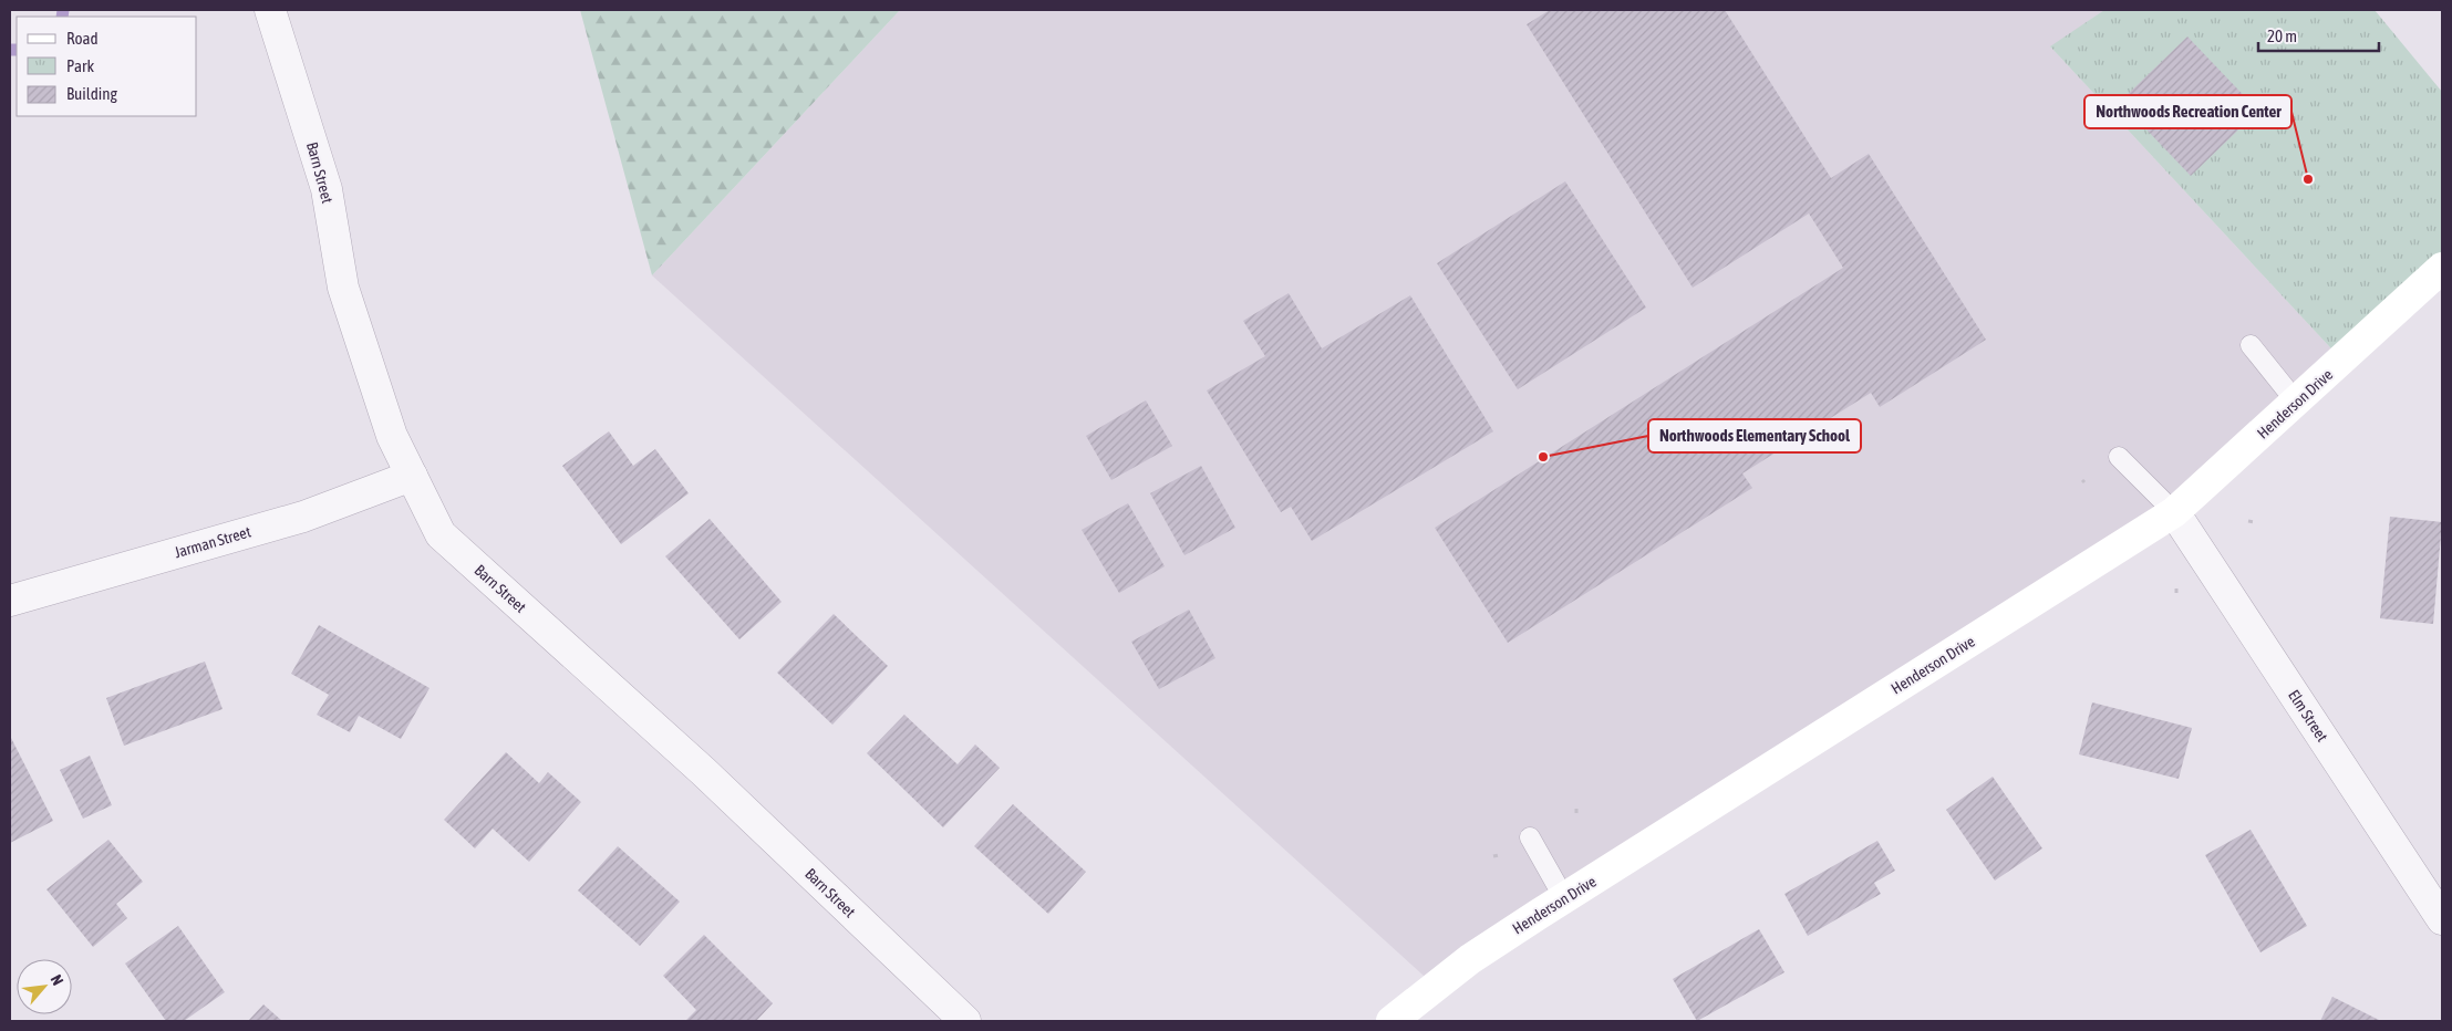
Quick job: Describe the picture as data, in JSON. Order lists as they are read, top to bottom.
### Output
{
  "streets": {
    "main road": ["Henderson Drive"],
    "street": ["Barn Street", "Jarman Street", "Elm Street"]
  },
  "crossings": [
    ["Barn Street", "Jarman Street"],
    ["Henderson Drive", "Elm Street"]
  ],
  "places": ["Northwoods Recreation Center", "Northwoods Elementary School"],
  "legend": ["Road", "Park", "Building"],
  "scale_bar": "20 m",
  "north": "top right"
}
